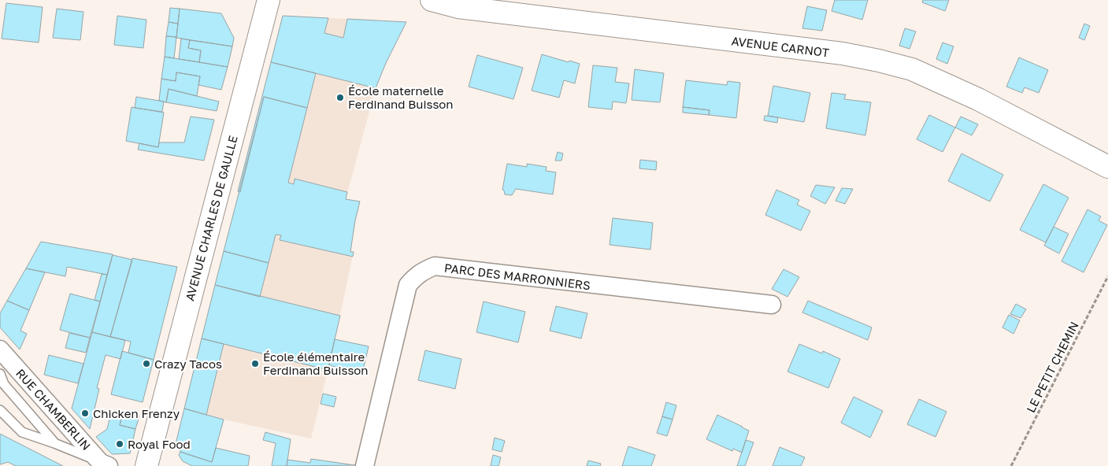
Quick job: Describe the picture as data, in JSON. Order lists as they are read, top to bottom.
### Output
{
  "streets": {
    "street": [
      "AVENUE CARNOT",
      "AVENUE CHARLES DE GAULLE",
      "PARC DES MARRONNIERS",
      "RUE CHAMBERLIN"
    ],
    "path": ["LE PETIT CHEMIN"]
  },
  "places": [
    "École maternelle Ferdinand Buisson",
    "Crazy Tacos",
    "École élémentaire Ferdinand Buisson",
    "Chicken Frenzy",
    "Royal Food"
  ]
}
